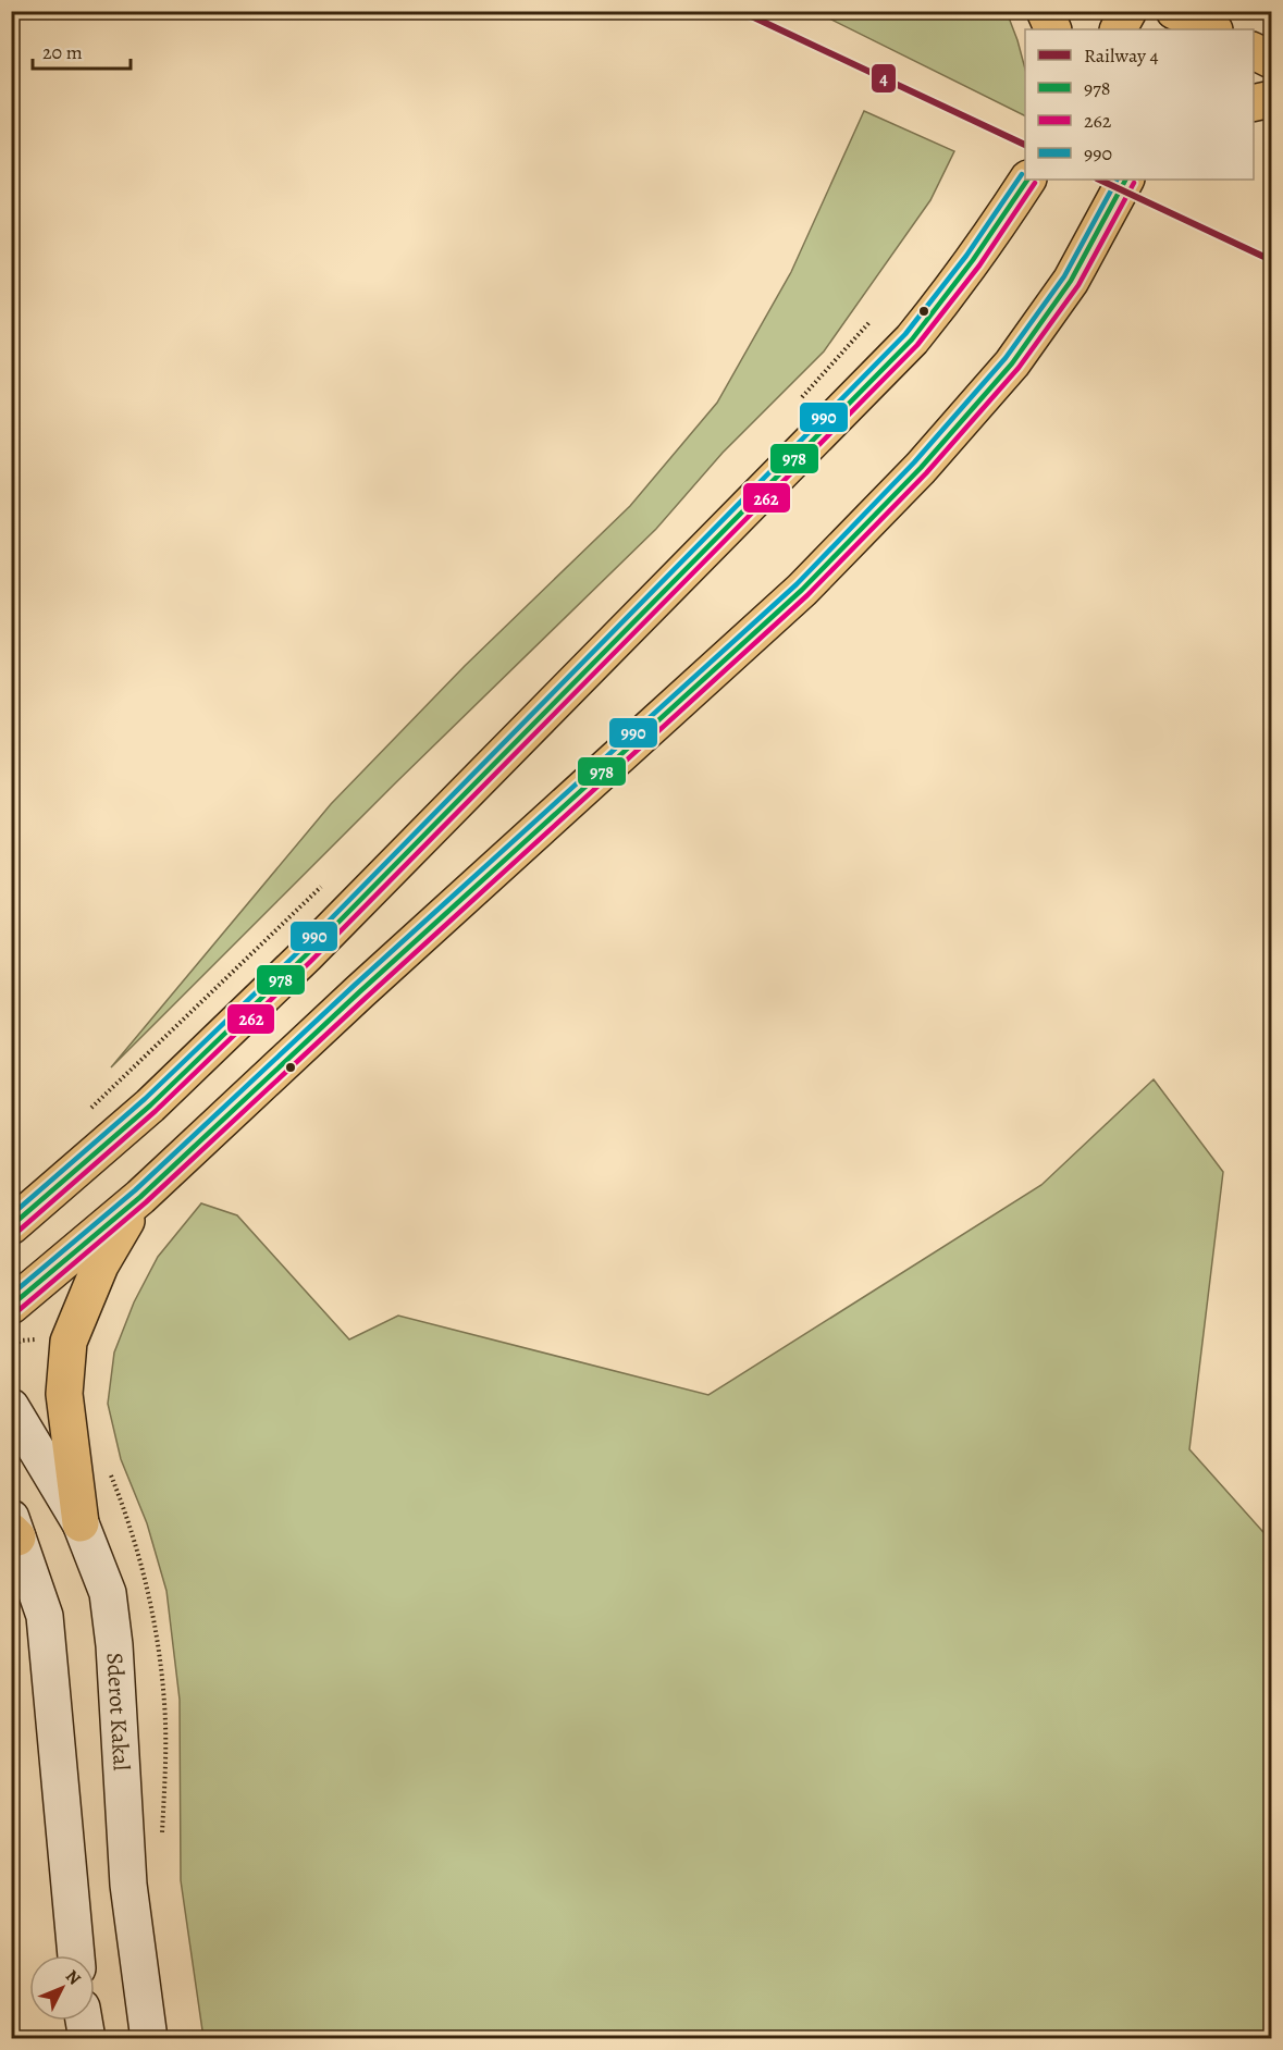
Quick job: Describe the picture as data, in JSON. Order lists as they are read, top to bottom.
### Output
{
  "streets": {
    "street": ["Sderot Kakal"]
  },
  "lines": [
    "rail line 4",
    "transit line 990",
    "transit line 978",
    "transit line 262"
  ],
  "legend": [
    "Railway 4",
    "978",
    "262",
    "990"
  ],
  "scale_bar": "20 m",
  "north": "top right"
}
